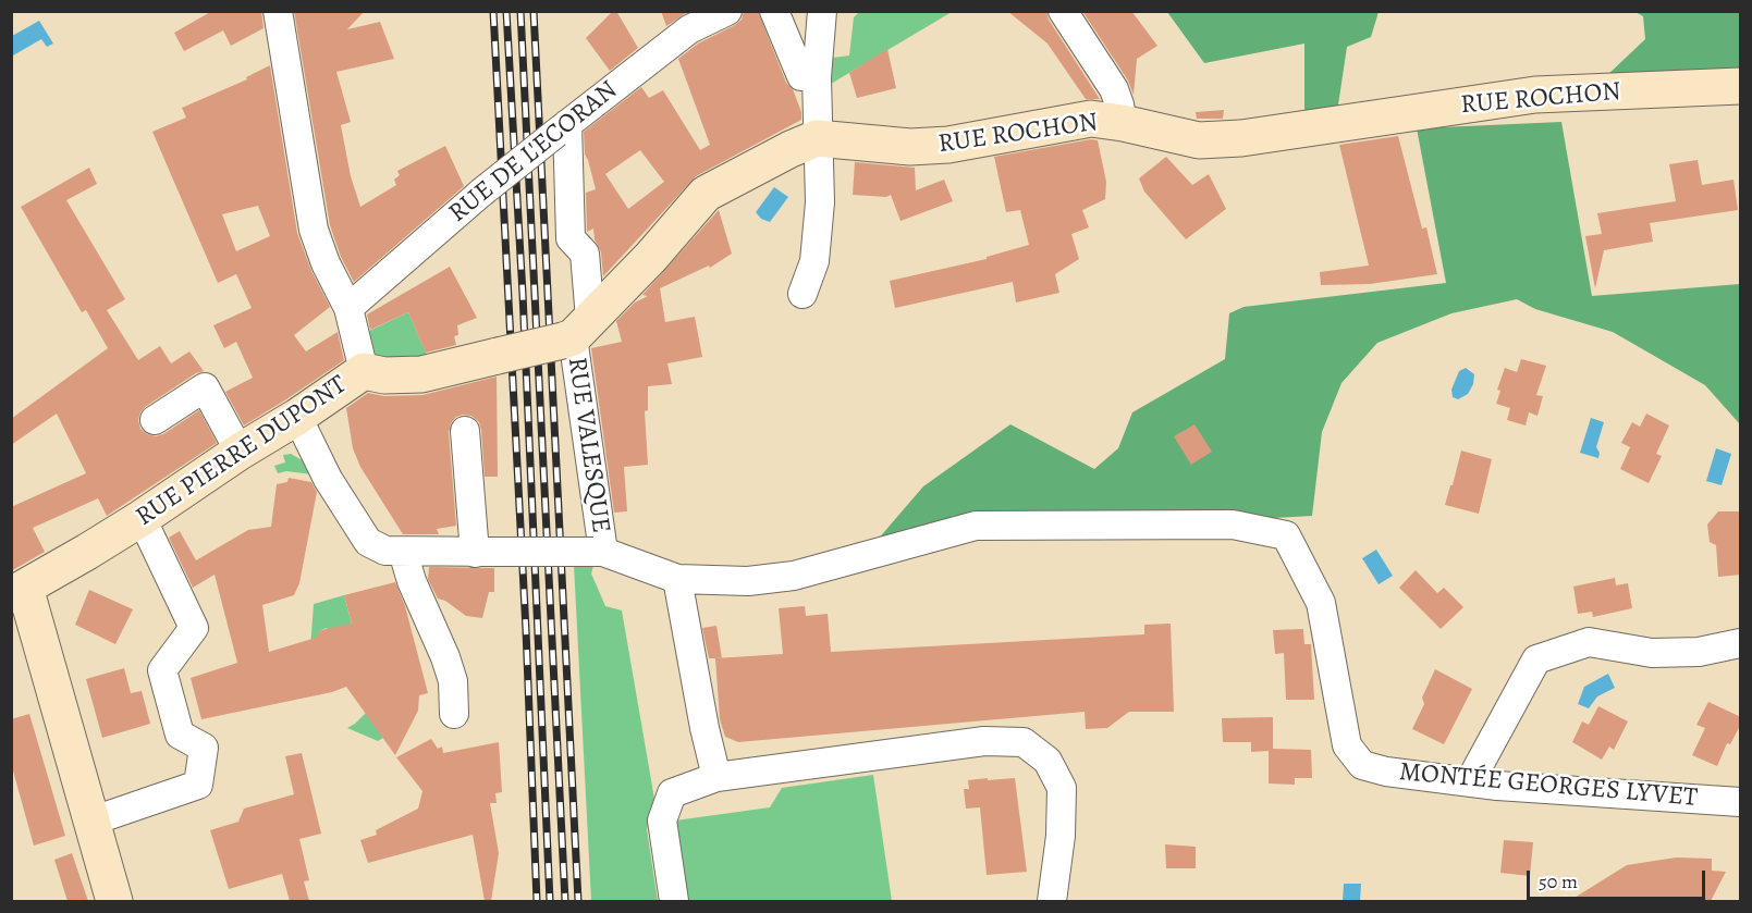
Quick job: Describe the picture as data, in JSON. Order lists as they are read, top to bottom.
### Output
{
  "streets": {
    "street": [
      "RUE ROCHON",
      "RUE DE L'ECORAN",
      "RUE VALESQUE",
      "RUE PIERRE DUPONT",
      "MONTÉE GEORGES LYVET"
    ]
  },
  "crossings": [
    ["RUE ROCHON", "RUE VALESQUE"],
    ["RUE ROCHON", "RUE PIERRE DUPONT"],
    ["RUE DE L'ECORAN", "RUE VALESQUE"],
    ["RUE VALESQUE", "RUE PIERRE DUPONT"],
    ["RUE VALESQUE", "MONTÉE GEORGES LYVET"],
    ["RUE PIERRE DUPONT", "MONTÉE GEORGES LYVET"]
  ],
  "scale_bar": "50 m"
}
